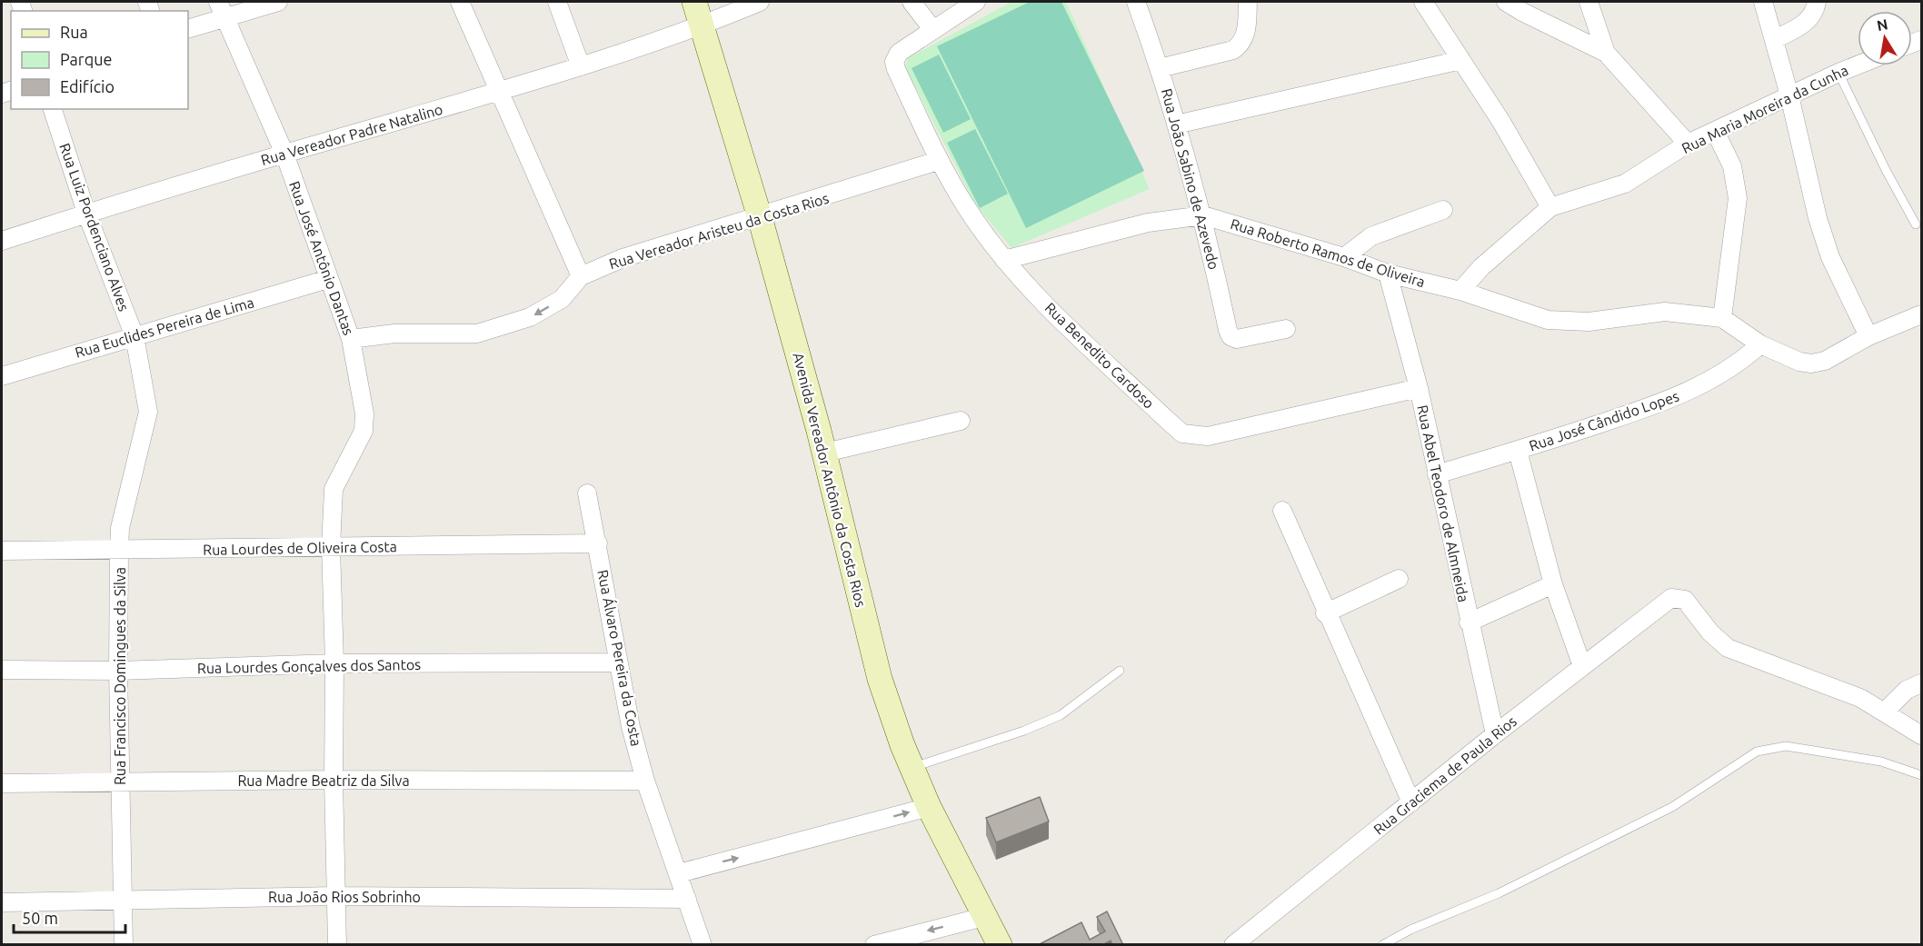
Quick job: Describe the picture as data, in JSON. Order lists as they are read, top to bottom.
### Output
{
  "streets": {
    "main road": ["Avenida Vereador Antônio da Costa Rios"],
    "street": [
      "Rua Maria Moreira da Cunha",
      "Rua Vereador Padre Natalino",
      "Rua João Sabino de Azevedo",
      "Rua Luiz Pordenciano Alves",
      "Rua Vereador Aristeu da Costa Rios",
      "Rua Roberto Ramos de Oliveira",
      "Rua José Antônio Dantas",
      "Rua Euclides Pereira de Lima",
      "Rua Benedito Cardoso",
      "Rua José Cândido Lopes",
      "Rua Abel Teodoro de Almneida",
      "Rua Lourdes de Oliveira Costa",
      "Rua Álvaro Pereira da Costa",
      "Rua Lourdes Gonçalves dos Santos",
      "Rua Francisco Domingues da Silva",
      "Rua Graciema de Paula Rios",
      "Rua Madre Beatriz da Silva",
      "Rua João Rios Sobrinho"
    ]
  },
  "crossings": [
    ["Rua Maria Moreira da Cunha", "Rua Roberto Ramos de Oliveira"],
    ["Rua Vereador Padre Natalino", "Rua Luiz Pordenciano Alves"],
    ["Rua Vereador Padre Natalino", "Rua José Antônio Dantas"],
    ["Rua Vereador Padre Natalino", "Avenida Vereador Antônio da Costa Rios"],
    ["Rua João Sabino de Azevedo", "Rua Roberto Ramos de Oliveira"],
    ["Rua Luiz Pordenciano Alves", "Rua Euclides Pereira de Lima"],
    ["Rua Luiz Pordenciano Alves", "Rua Francisco Domingues da Silva"],
    ["Rua Vereador Aristeu da Costa Rios", "Rua José Antônio Dantas"],
    ["Rua Vereador Aristeu da Costa Rios", "Rua Benedito Cardoso"],
    ["Rua Vereador Aristeu da Costa Rios", "Avenida Vereador Antônio da Costa Rios"],
    ["Rua Roberto Ramos de Oliveira", "Rua Benedito Cardoso"],
    ["Rua Roberto Ramos de Oliveira", "Rua José Cândido Lopes"],
    ["Rua Roberto Ramos de Oliveira", "Rua Abel Teodoro de Almneida"],
    ["Rua José Antônio Dantas", "Rua Euclides Pereira de Lima"],
    ["Rua José Antônio Dantas", "Rua Lourdes de Oliveira Costa"],
    ["Rua Benedito Cardoso", "Rua Abel Teodoro de Almneida"],
    ["Rua José Cândido Lopes", "Rua Abel Teodoro de Almneida"],
    ["Rua Abel Teodoro de Almneida", "Rua Graciema de Paula Rios"],
    ["Rua Lourdes de Oliveira Costa", "Rua Álvaro Pereira da Costa"],
    ["Rua Lourdes de Oliveira Costa", "Rua Francisco Domingues da Silva"],
    ["Rua Álvaro Pereira da Costa", "Rua Lourdes Gonçalves dos Santos"],
    ["Rua Álvaro Pereira da Costa", "Rua Madre Beatriz da Silva"],
    ["Rua Álvaro Pereira da Costa", "Rua João Rios Sobrinho"],
    ["Rua Lourdes Gonçalves dos Santos", "Rua Francisco Domingues da Silva"],
    ["Rua Francisco Domingues da Silva", "Rua Madre Beatriz da Silva"],
    ["Rua Francisco Domingues da Silva", "Rua João Rios Sobrinho"]
  ],
  "one_way": ["Rua Vereador Aristeu da Costa Rios"],
  "legend": ["Rua", "Parque", "Edifício"],
  "scale_bar": "50 m",
  "north": "top"
}
